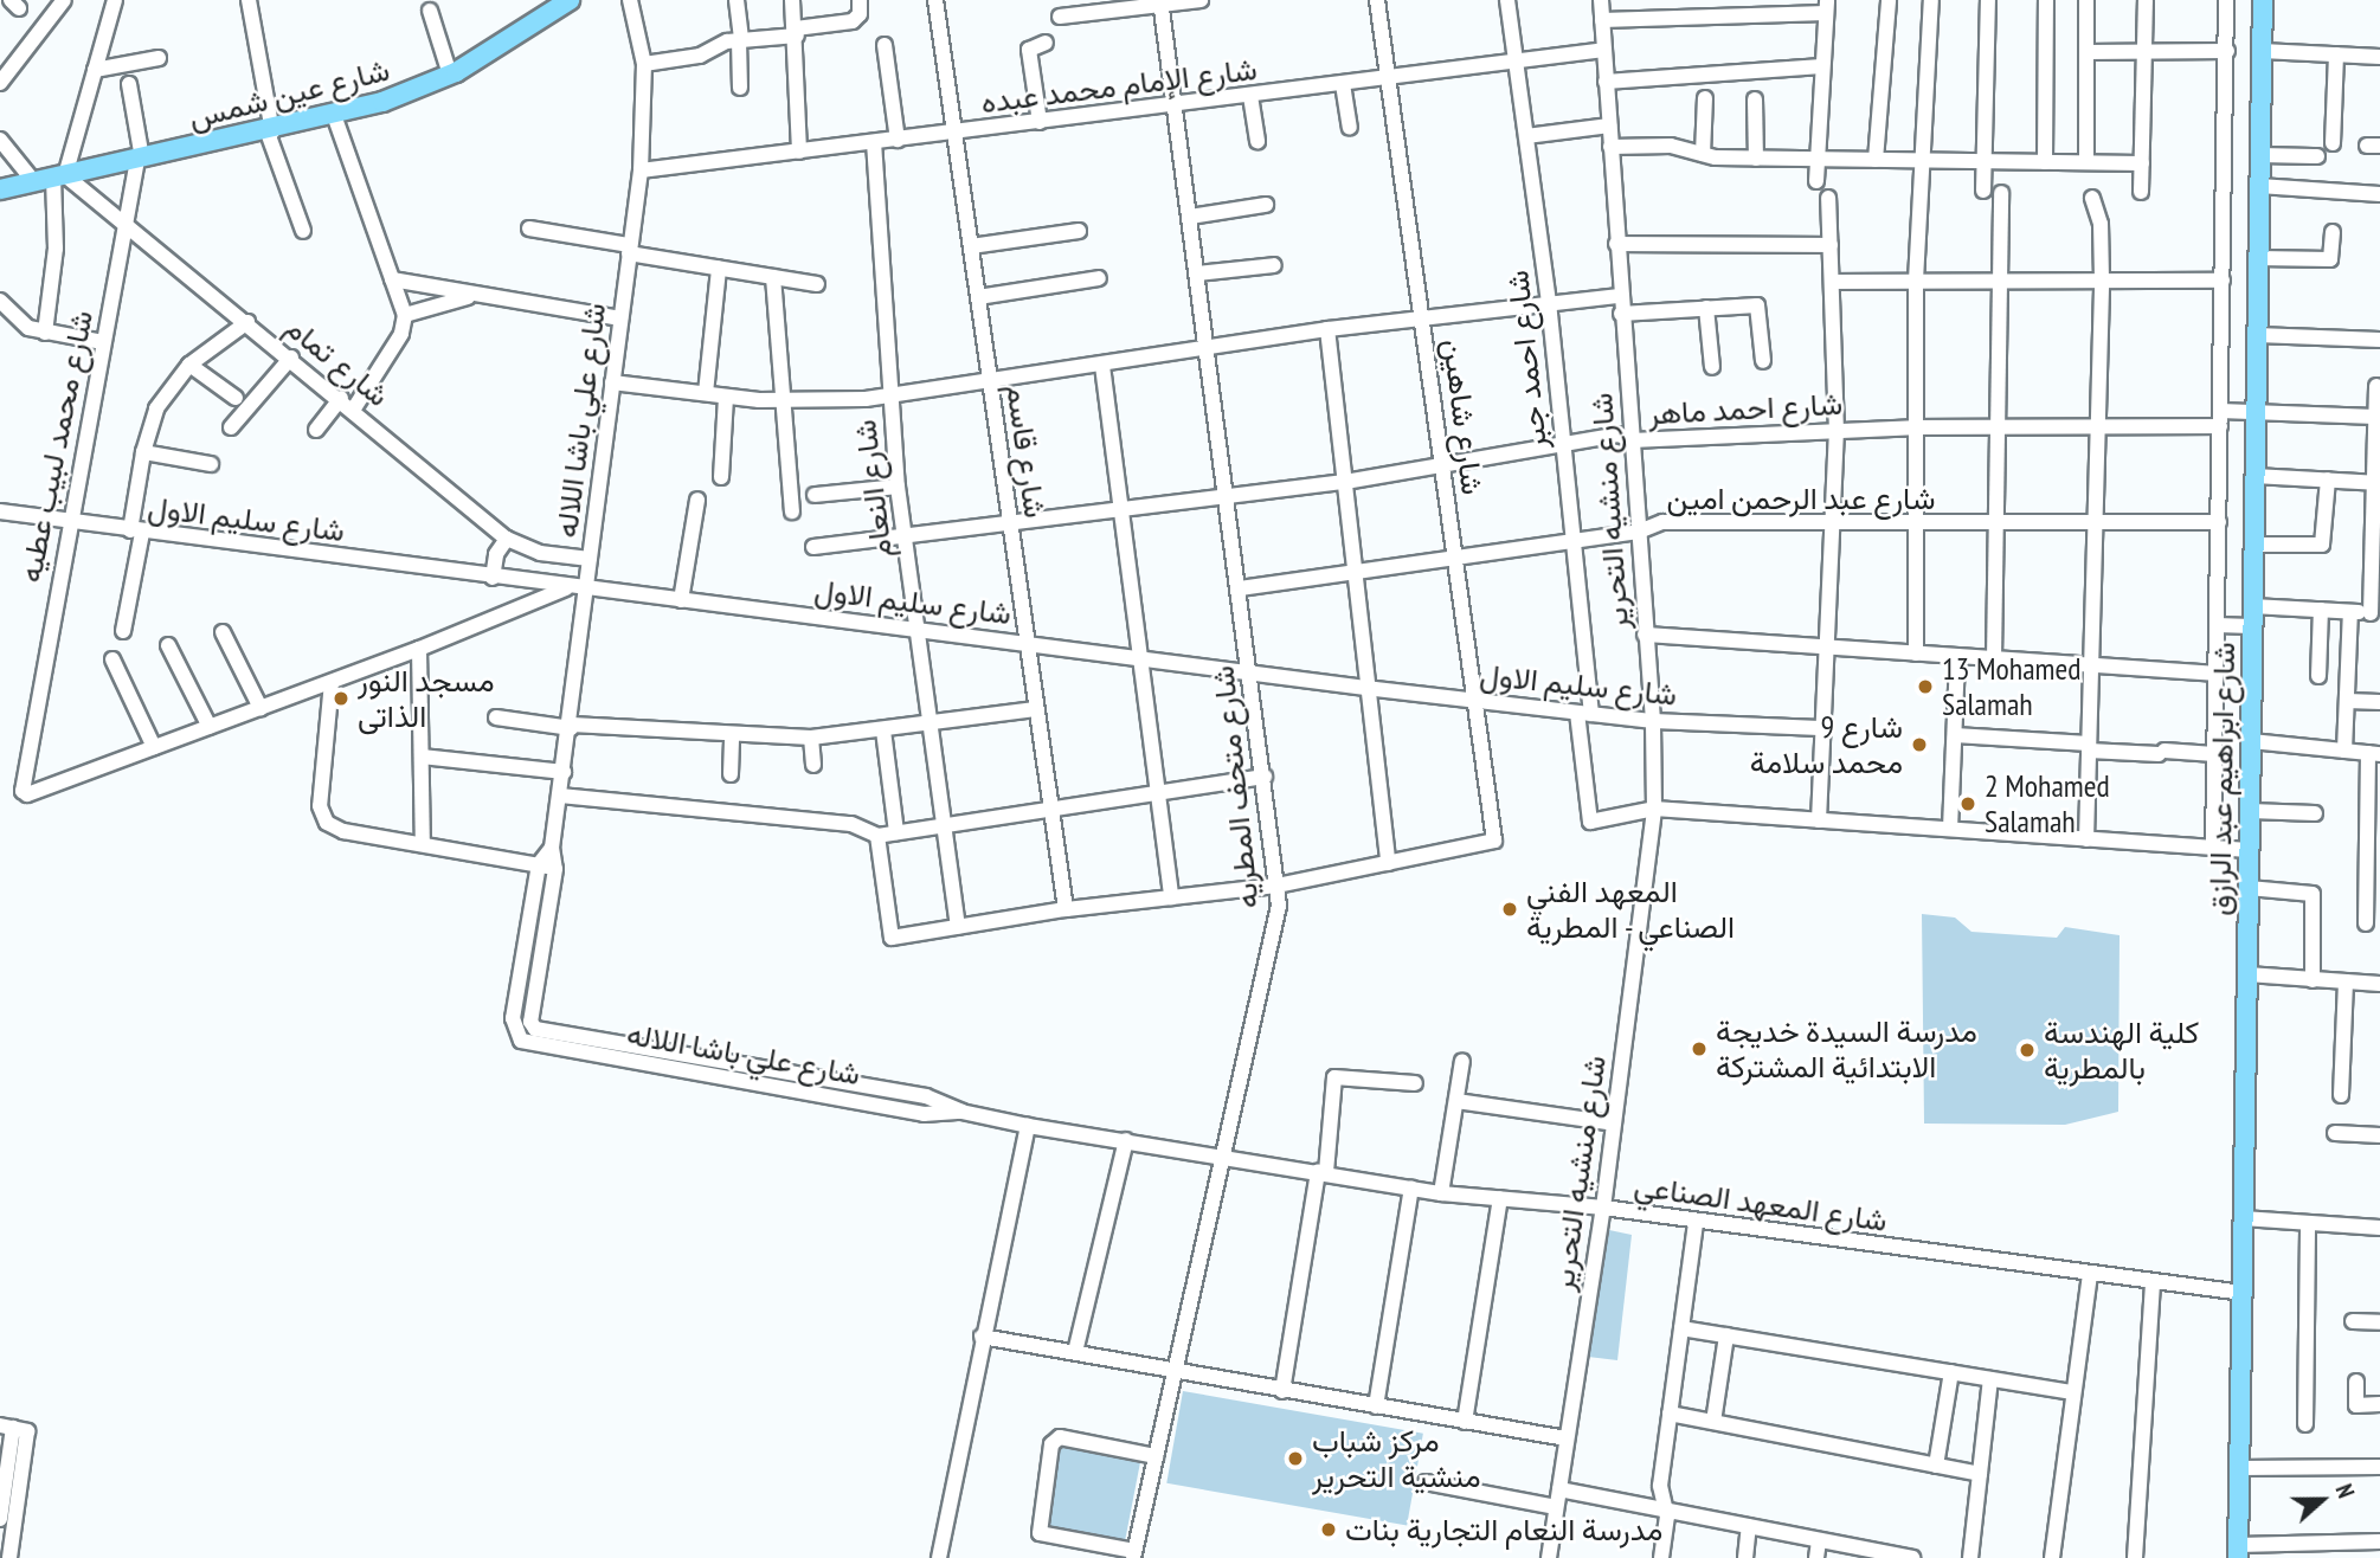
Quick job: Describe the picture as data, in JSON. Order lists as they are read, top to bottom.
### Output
{
  "streets": {
    "main road": ["شارع عين شمس", "شارع ابراهيم عبد الرازق"],
    "street": [
      "شارع الإمام محمد عبده",
      "شارع احمد جبر",
      "شارع تمام",
      "شارع احمد ماهر",
      "شارع شاهين",
      "شارع علي باشا اللاله",
      "شارع محمد لبيب عطيه",
      "شارع قاسم",
      "شارع النعام",
      "شارع عبد الرحمن امين",
      "شارع منشيه التحرير",
      "شارع سليم الاول",
      "شارع متحف المطريه",
      "شارع المعهد الصناعي"
    ]
  },
  "crossings": [
    ["شارع الإمام محمد عبده", "شارع احمد جبر"],
    ["شارع الإمام محمد عبده", "شارع شاهين"],
    ["شارع الإمام محمد عبده", "شارع علي باشا اللاله"],
    ["شارع الإمام محمد عبده", "شارع قاسم"],
    ["شارع الإمام محمد عبده", "شارع النعام"],
    ["شارع الإمام محمد عبده", "شارع منشيه التحرير"],
    ["شارع الإمام محمد عبده", "شارع متحف المطريه"],
    ["شارع عين شمس", "شارع تمام"],
    ["شارع عين شمس", "شارع محمد لبيب عطيه"],
    ["شارع احمد جبر", "شارع احمد ماهر"],
    ["شارع احمد جبر", "شارع عبد الرحمن امين"],
    ["شارع احمد جبر", "شارع منشيه التحرير"],
    ["شارع احمد جبر", "شارع سليم الاول"],
    ["شارع تمام", "شارع علي باشا اللاله"],
    ["شارع تمام", "شارع محمد لبيب عطيه"],
    ["شارع احمد ماهر", "شارع شاهين"],
    ["شارع احمد ماهر", "شارع قاسم"],
    ["شارع احمد ماهر", "شارع النعام"],
    ["شارع احمد ماهر", "شارع منشيه التحرير"],
    ["شارع احمد ماهر", "شارع ابراهيم عبد الرازق"],
    ["شارع احمد ماهر", "شارع متحف المطريه"],
    ["شارع شاهين", "شارع عبد الرحمن امين"],
    ["شارع شاهين", "شارع سليم الاول"],
    ["شارع علي باشا اللاله", "شارع سليم الاول"],
    ["شارع علي باشا اللاله", "شارع المعهد الصناعي"],
    ["شارع محمد لبيب عطيه", "شارع سليم الاول"],
    ["شارع قاسم", "شارع سليم الاول"],
    ["شارع النعام", "شارع سليم الاول"],
    ["شارع عبد الرحمن امين", "شارع منشيه التحرير"],
    ["شارع عبد الرحمن امين", "شارع ابراهيم عبد الرازق"],
    ["شارع عبد الرحمن امين", "شارع متحف المطريه"],
    ["شارع منشيه التحرير", "شارع سليم الاول"],
    ["شارع منشيه التحرير", "شارع المعهد الصناعي"],
    ["شارع سليم الاول", "شارع متحف المطريه"],
    ["شارع ابراهيم عبد الرازق", "شارع المعهد الصناعي"],
    ["شارع متحف المطريه", "شارع المعهد الصناعي"]
  ],
  "places": [
    "13 Mohamed Salamah",
    "مسجد النور الذاتى",
    "9 شارع محمد سلامة",
    "2 Mohamed Salamah",
    "المعهد الفني الصناعي - المطرية",
    "مدرسة السيدة خديجة الابتدائية المشتركة",
    "كلية الهندسة بالمطرية",
    "مركز شباب منشية التحرير",
    "مدرسة النعام التجارية بنات"
  ],
  "north": "right"
}
